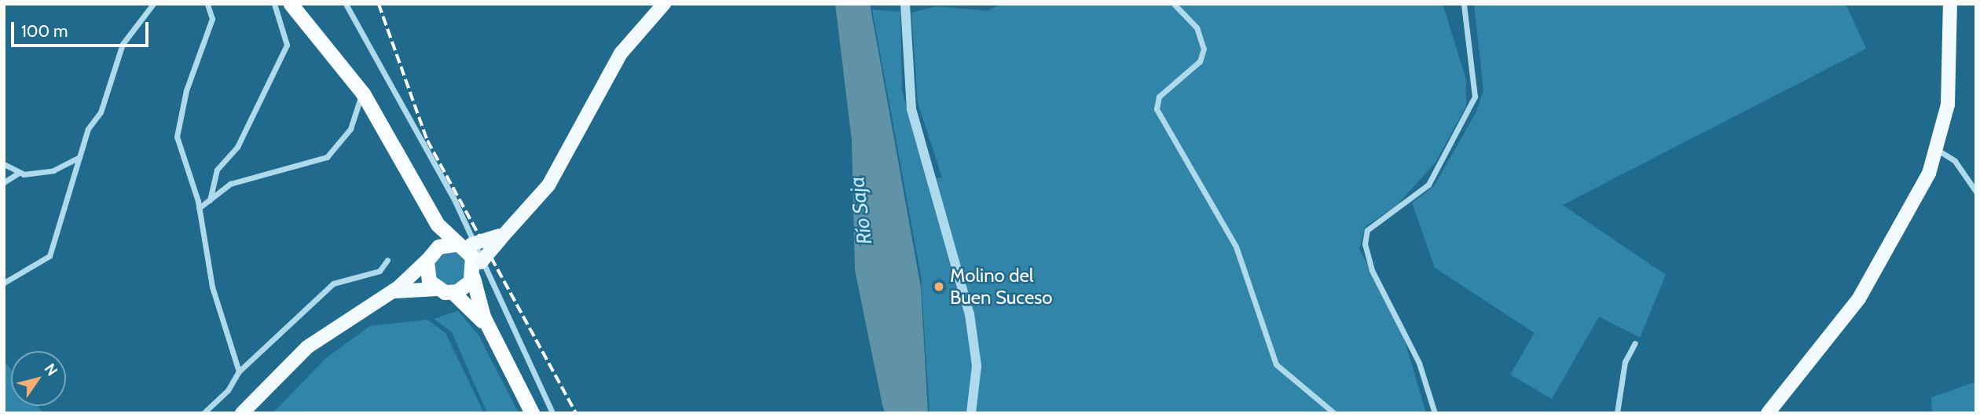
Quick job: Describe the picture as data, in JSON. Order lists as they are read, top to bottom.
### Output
{
  "water": ["Río Saja"],
  "places": ["Molino del Buen Suceso"],
  "scale_bar": "100 m",
  "north": "top right"
}
